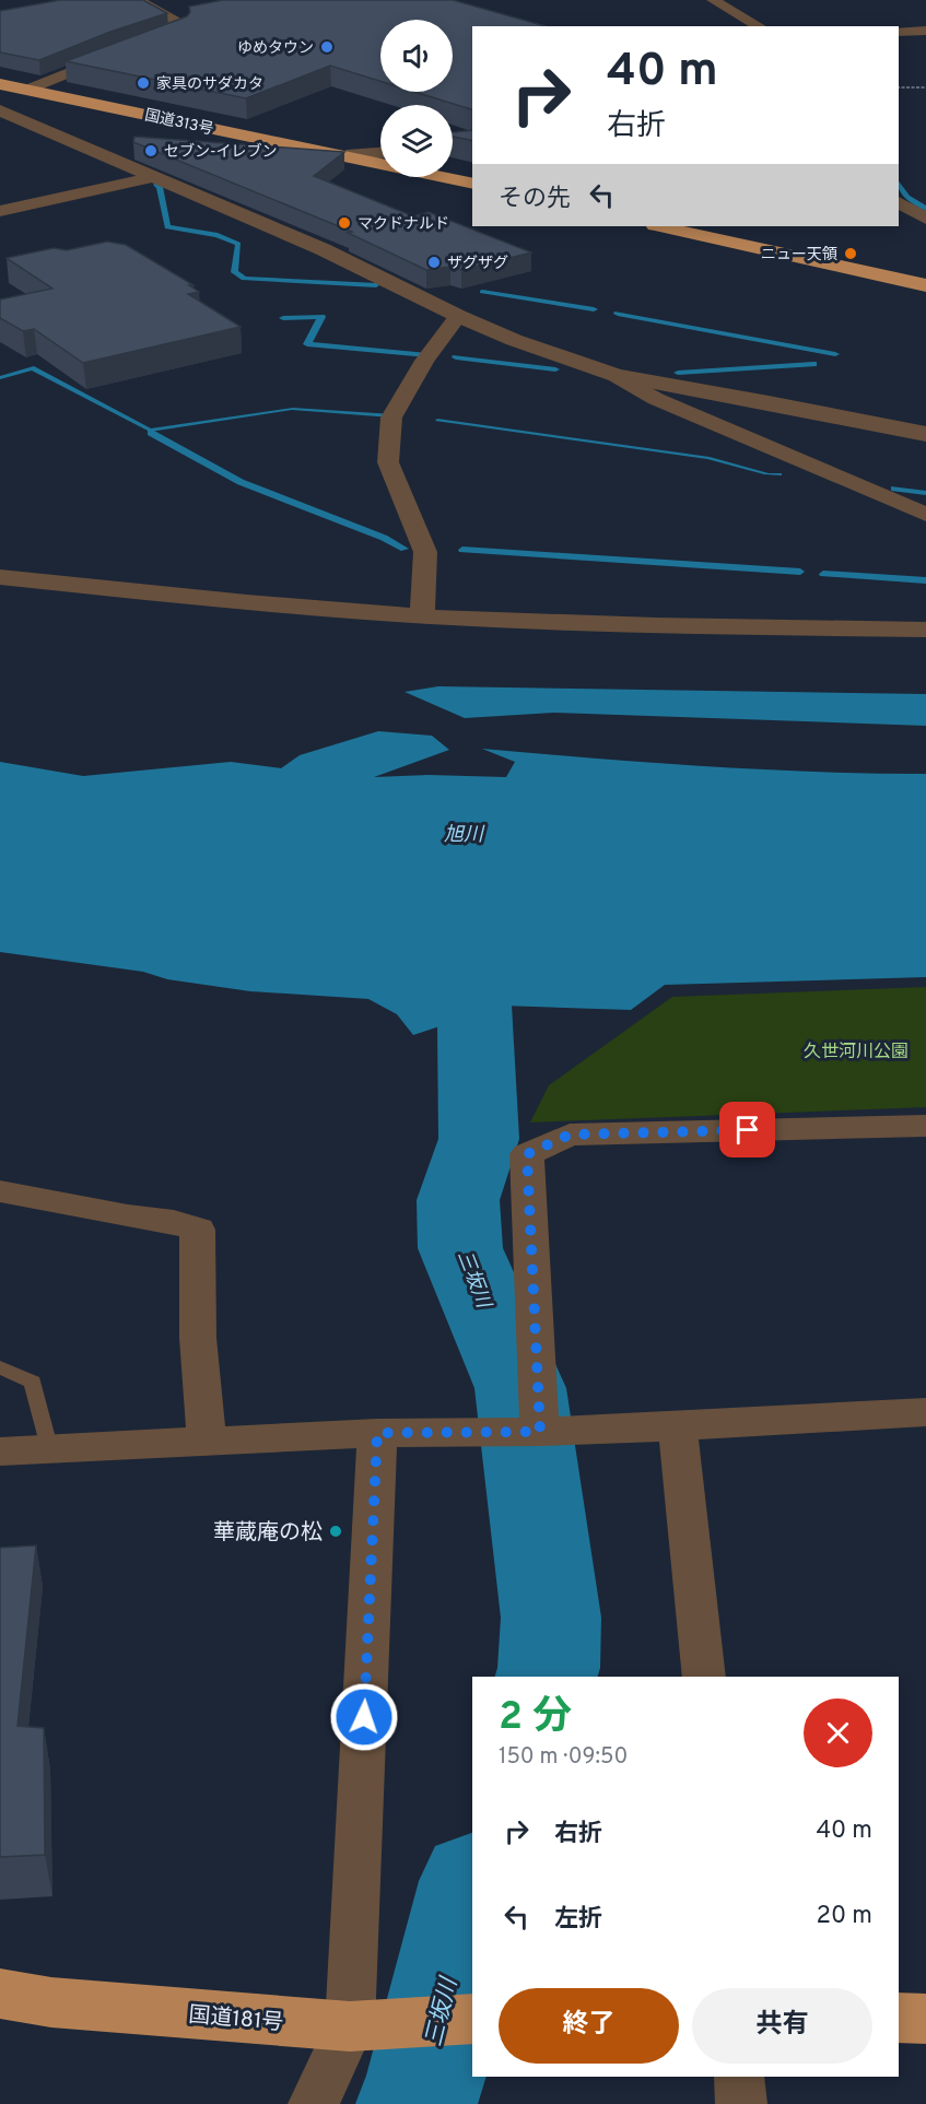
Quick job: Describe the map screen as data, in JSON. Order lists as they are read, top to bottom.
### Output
{
  "streets": {
    "highway": ["国道313号", "国道181号"]
  },
  "water": ["旭川", "三坂川"],
  "parks": ["久世河川公園"],
  "places": [
    "ゆめタウン",
    "家具のサダカタ",
    "セブン-イレブン",
    "マクドナルド",
    "ニュー天領",
    "ザグザグ",
    "華蔵庵の松"
  ],
  "page": {
    "turn": ["40 m", "右折"],
    "then": "その先",
    "heading": ["2 分", "150 m · 09:50"],
    "list": [
      {
        "name": "右折",
        "value": "40 m"
      },
      {
        "name": "左折",
        "value": "20 m"
      }
    ],
    "buttons": ["終了", "共有"]
  }
}
